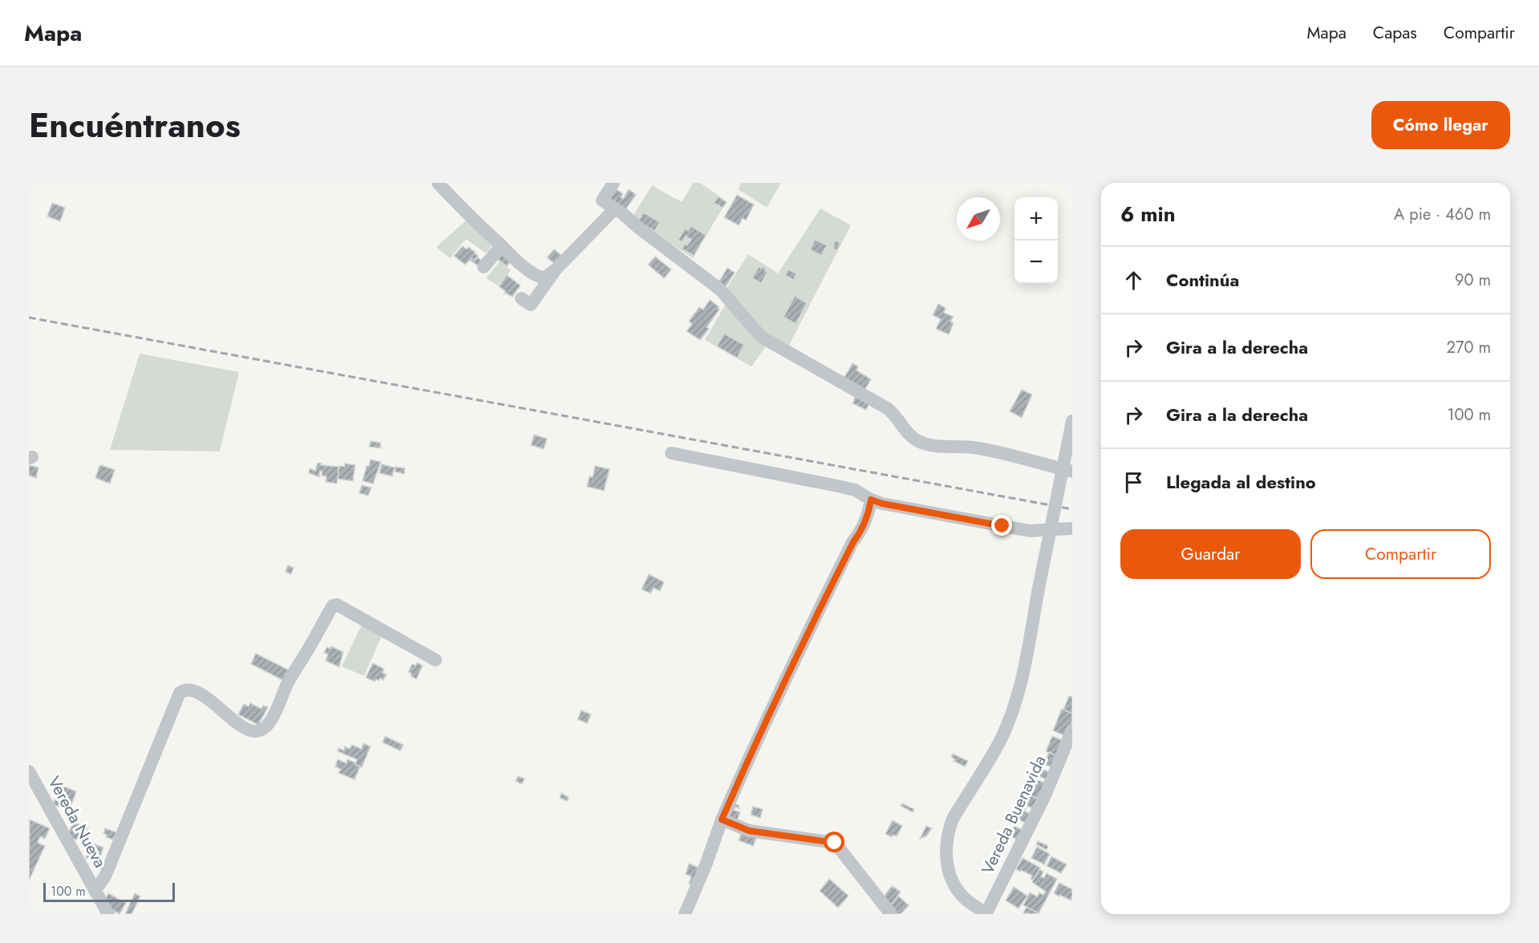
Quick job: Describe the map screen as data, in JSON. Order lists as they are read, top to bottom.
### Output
{
  "streets": {
    "street": ["Vereda Buenavida", "Vereda Nueva"]
  },
  "scale_bar": "100 m",
  "north": "bottom left",
  "page": {
    "header": "Mapa",
    "nav": ["Mapa", "Capas", "Compartir"],
    "title": "Encuéntranos",
    "buttons": [
      "Cómo llegar",
      ["Guardar", "Compartir"]
    ],
    "heading": ["6 min", "A pie · 460 m"],
    "map_buttons": ["+", "−"],
    "list": [
      ["Continúa", "90 m"],
      ["Gira a la derecha", "270 m"],
      ["Gira a la derecha", "100 m"],
      "Llegada al destino"
    ],
    "scale": "100 m"
  }
}
